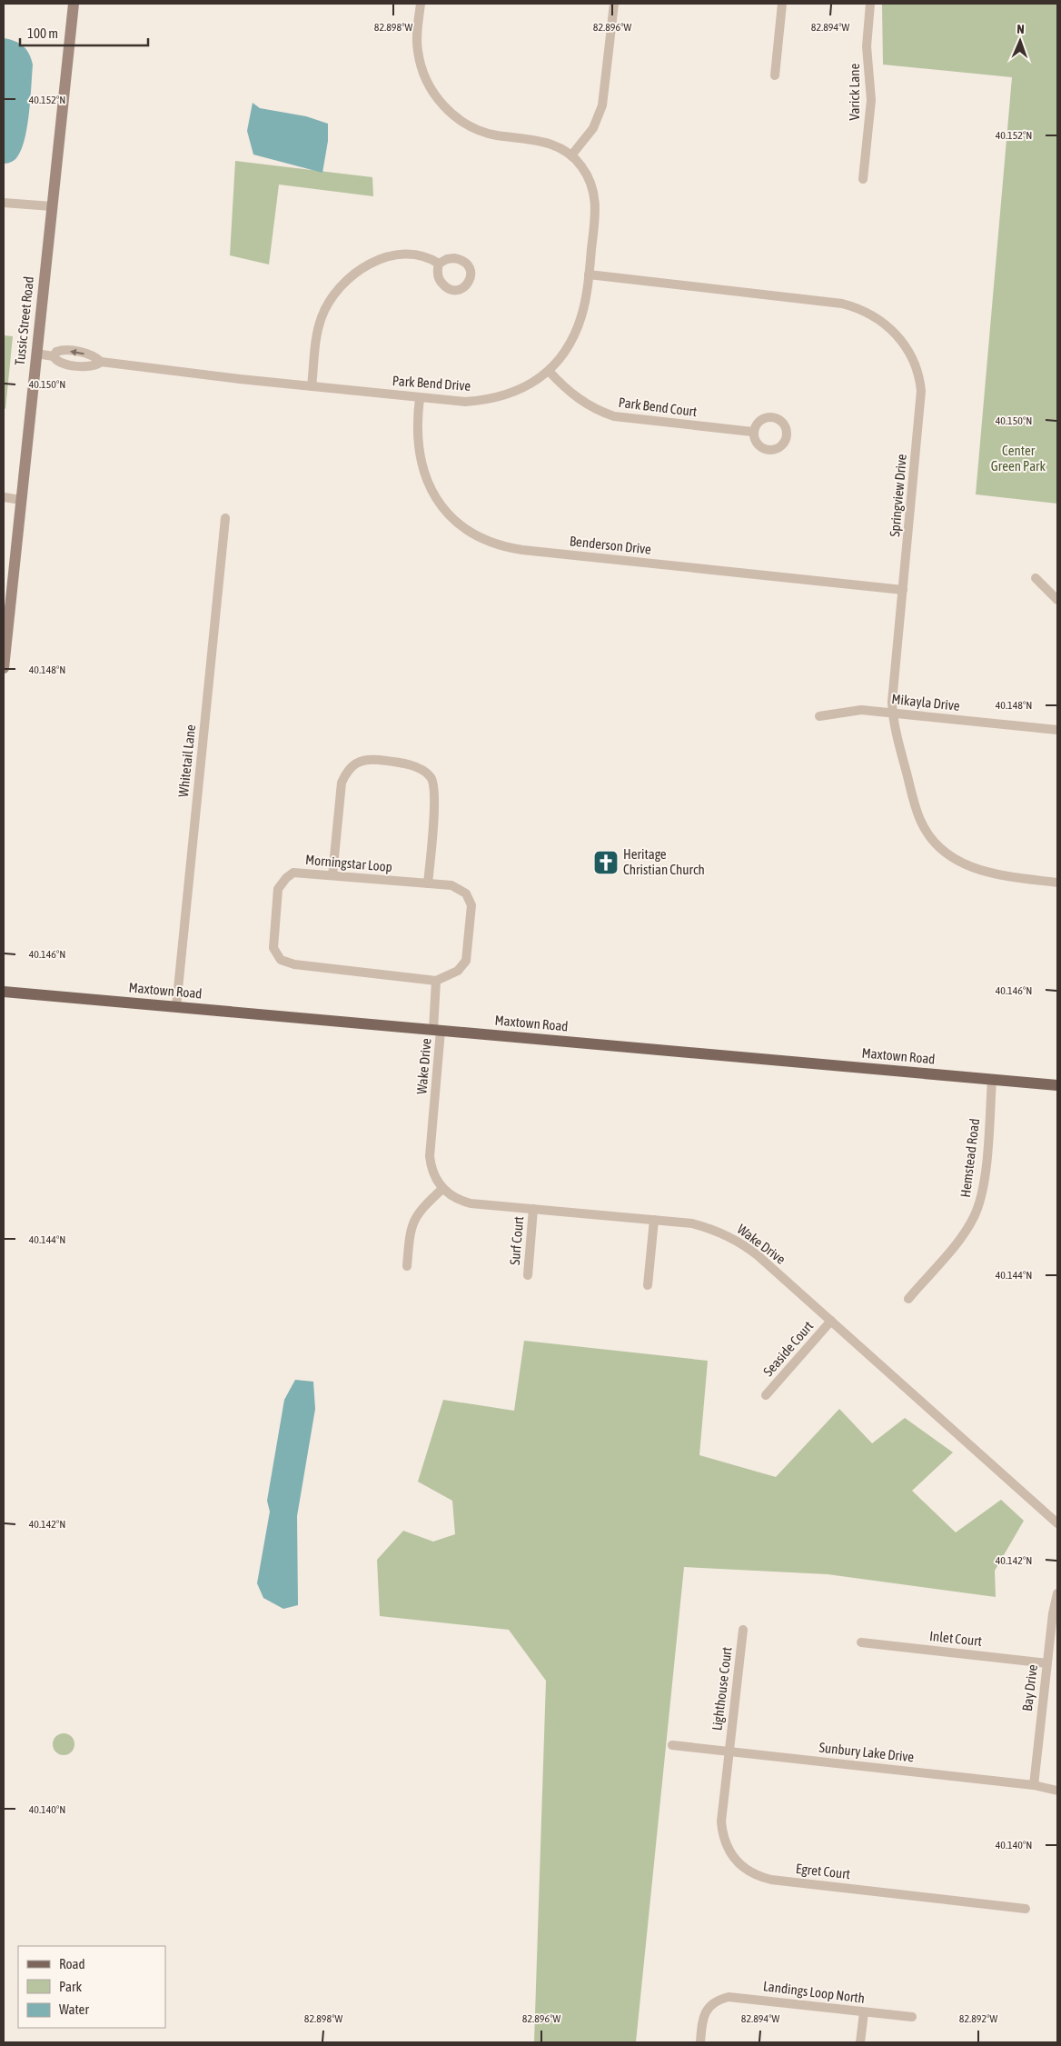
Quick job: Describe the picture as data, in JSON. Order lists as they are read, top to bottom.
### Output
{
  "streets": {
    "main road": ["Tussic Street Road", "Maxtown Road"],
    "street": [
      "Varick Lane",
      "Park Bend Drive",
      "Park Bend Court",
      "Springview Drive",
      "Benderson Drive",
      "Mikayla Drive",
      "Whitetail Lane",
      "Morningstar Loop",
      "Wake Drive",
      "Hemstead Road",
      "Surf Court",
      "Seaside Court",
      "Inlet Court",
      "Bay Drive",
      "Lighthouse Court",
      "Sunbury Lake Drive",
      "Egret Court",
      "Landings Loop North"
    ]
  },
  "crossings": [
    ["Tussic Street Road", "Park Bend Drive"],
    ["Park Bend Drive", "Park Bend Court"],
    ["Park Bend Drive", "Springview Drive"],
    ["Park Bend Drive", "Benderson Drive"],
    ["Springview Drive", "Benderson Drive"],
    ["Springview Drive", "Mikayla Drive"],
    ["Whitetail Lane", "Maxtown Road"],
    ["Maxtown Road", "Wake Drive"],
    ["Maxtown Road", "Hemstead Road"],
    ["Wake Drive", "Surf Court"],
    ["Wake Drive", "Seaside Court"],
    ["Inlet Court", "Bay Drive"],
    ["Bay Drive", "Sunbury Lake Drive"],
    ["Lighthouse Court", "Sunbury Lake Drive"],
    ["Lighthouse Court", "Egret Court"],
    ["Sunbury Lake Drive", "Egret Court"]
  ],
  "parks": ["Center Green Park"],
  "places": {
    "church": ["Heritage Christian Church"]
  },
  "legend": ["Road", "Park", "Water"],
  "scale_bar": "100 m",
  "north": "top",
  "coordinates": [
    "82.898°W",
    "82.896°W",
    "82.894°W",
    "40.152°N",
    "40.150°N",
    "40.148°N",
    "40.146°N",
    "40.144°N",
    "40.142°N",
    "40.140°N",
    "82.892°W"
  ]
}
